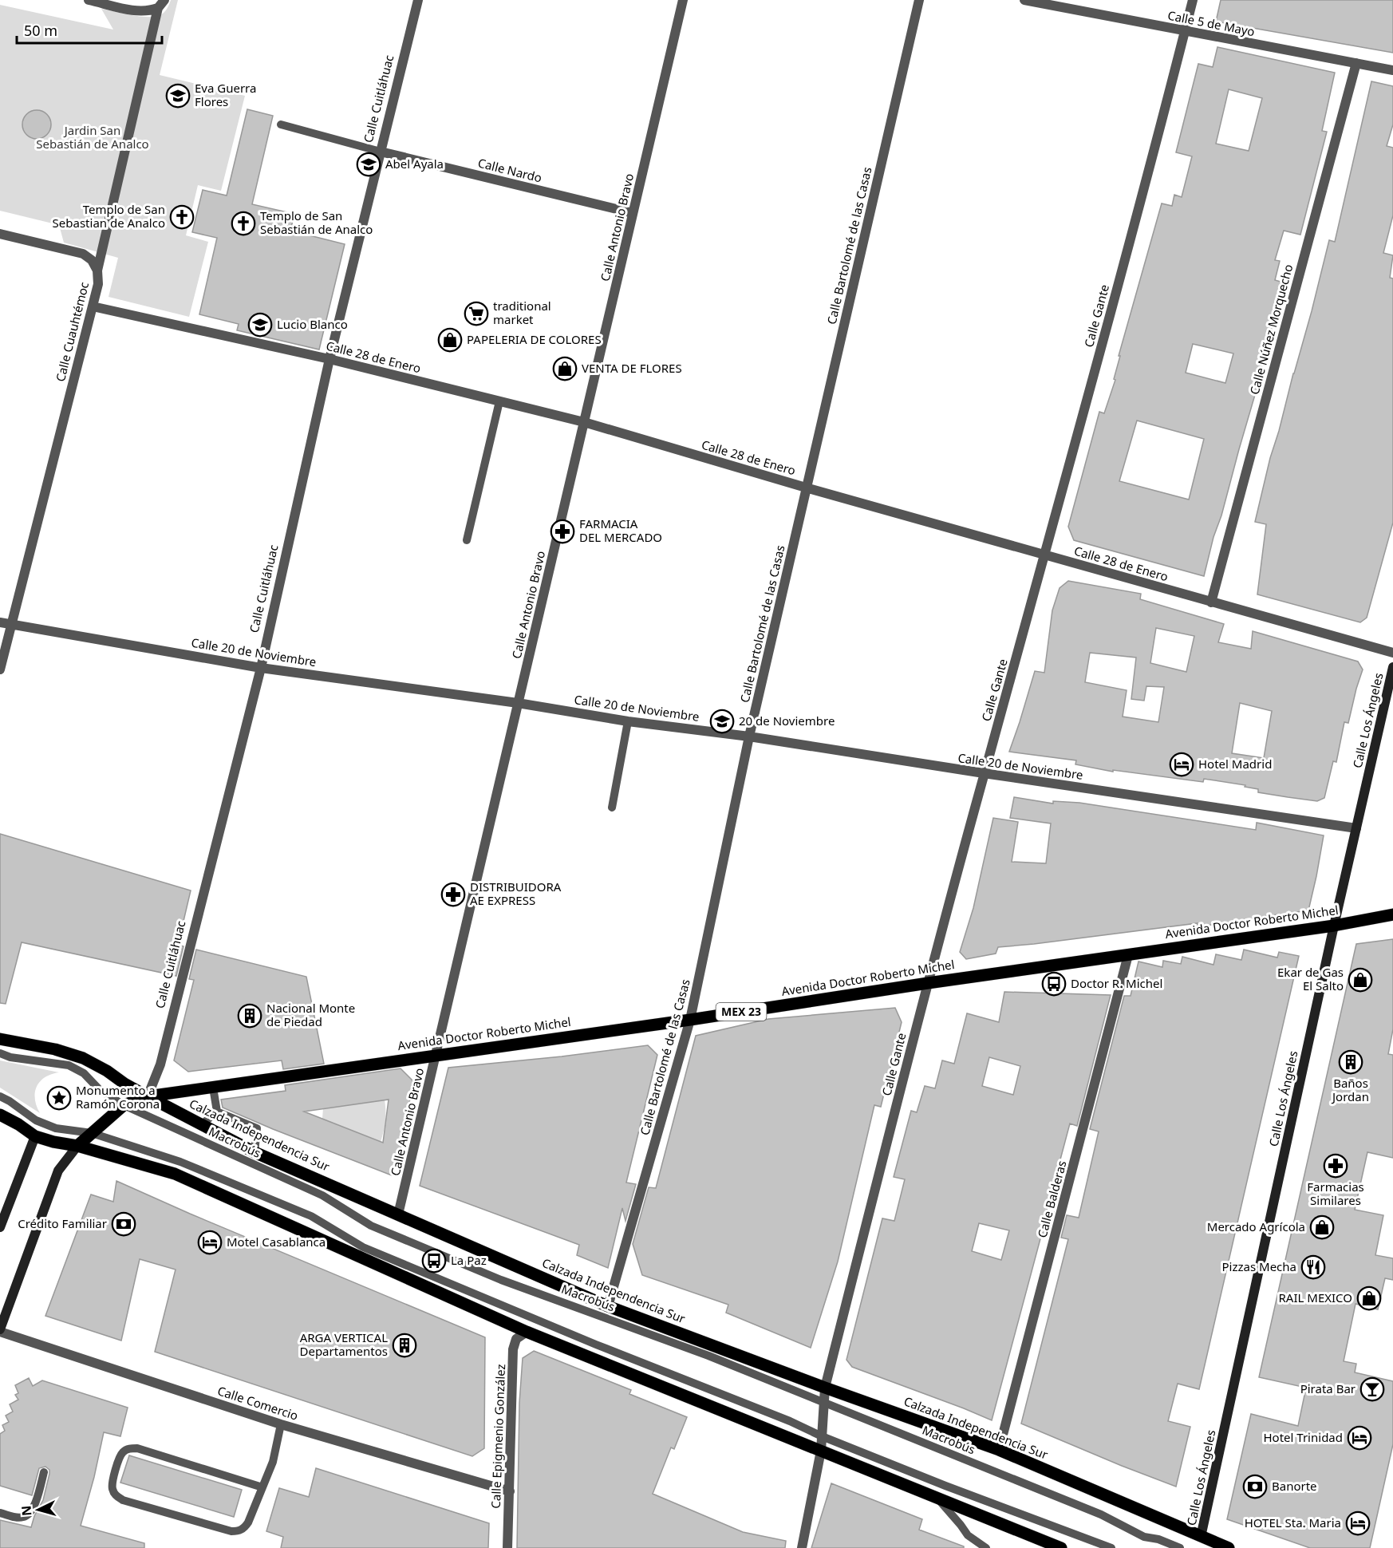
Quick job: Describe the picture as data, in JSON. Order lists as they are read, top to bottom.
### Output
{
  "streets": {
    "main road": ["Avenida Doctor Roberto Michel", "MEX 23", "Calzada Independencia Sur"],
    "street": [
      "Calle 5 de Mayo",
      "Calle Cuitláhuac",
      "Calle Nardo",
      "Calle Antonio Bravo",
      "Calle Bartolomé de las Casas",
      "Calle Gante",
      "Calle Núñez Morquecho",
      "Calle Cuauhtémoc",
      "Calle 28 de Enero",
      "Calle 20 de Noviembre",
      "Calle Los Ángeles",
      "Calle Balderas",
      "Calle Comercio",
      "Calle Epigmenio González"
    ],
    "lane": ["Macrobús"]
  },
  "crossings": [
    ["Calle 5 de Mayo", "Calle Gante"],
    ["Calle 5 de Mayo", "Calle Núñez Morquecho"],
    ["Calle Cuitláhuac", "Calle Nardo"],
    ["Calle Cuitláhuac", "Calle 28 de Enero"],
    ["Calle Cuitláhuac", "Calle 20 de Noviembre"],
    ["Calle Cuitláhuac", "Avenida Doctor Roberto Michel"],
    ["Calle Cuitláhuac", "Calzada Independencia Sur"],
    ["Calle Nardo", "Calle Antonio Bravo"],
    ["Calle Antonio Bravo", "Calle 28 de Enero"],
    ["Calle Antonio Bravo", "Calle 20 de Noviembre"],
    ["Calle Antonio Bravo", "Avenida Doctor Roberto Michel"],
    ["Calle Antonio Bravo", "Calzada Independencia Sur"],
    ["Calle Bartolomé de las Casas", "Calle 28 de Enero"],
    ["Calle Bartolomé de las Casas", "Calle 20 de Noviembre"],
    ["Calle Bartolomé de las Casas", "Avenida Doctor Roberto Michel"],
    ["Calle Bartolomé de las Casas", "Calzada Independencia Sur"],
    ["Calle Gante", "Calle 28 de Enero"],
    ["Calle Gante", "Calle 20 de Noviembre"],
    ["Calle Gante", "Avenida Doctor Roberto Michel"],
    ["Calle Gante", "Calzada Independencia Sur"],
    ["Calle Gante", "Macrobús"],
    ["Calle Núñez Morquecho", "Calle 28 de Enero"],
    ["Calle Cuauhtémoc", "Calle 28 de Enero"],
    ["Calle Cuauhtémoc", "Calle 20 de Noviembre"],
    ["Calle 20 de Noviembre", "Calle Los Ángeles"],
    ["Calle Los Ángeles", "Avenida Doctor Roberto Michel"],
    ["Calle Los Ángeles", "Calzada Independencia Sur"],
    ["Avenida Doctor Roberto Michel", "Calzada Independencia Sur"],
    ["Avenida Doctor Roberto Michel", "Calle Balderas"],
    ["Calzada Independencia Sur", "Calle Balderas"],
    ["Calle Comercio", "Calle Epigmenio González"]
  ],
  "parks": ["Jardin San Sebastián de Analco"],
  "places": {
    "school or university": [
      "Eva Guerra Flores",
      "Abel Ayala",
      "Lucio Blanco",
      "20 de Noviembre"
    ],
    "church": ["Templo de San Sebastian de Analco", "Templo de San Sebastián de Analco"],
    "supermarket": ["traditional market"],
    "shop": [
      "PAPELERIA DE COLORES",
      "VENTA DE FLORES",
      "Ekar de Gas El Salto",
      "Mercado Agrícola",
      "RAIL MEXICO"
    ],
    "pharmacy": ["FARMACIA DEL MERCADO", "DISTRIBUIDORA AE EXPRESS", "Farmacias Similares"],
    "hotel": [
      "Hotel Madrid",
      "Motel Casablanca",
      "Hotel Trinidad",
      "HOTEL Sta. Maria"
    ],
    "bus stop": ["Doctor R. Michel", "La Paz"],
    "building": ["Nacional Monte de Piedad", "Baños Jordan", "ARGA VERTICAL Departamentos"],
    "place": ["Monumento a Ramón Corona"],
    "bank": ["Crédito Familiar", "Banorte"],
    "restaurant": ["Pizzas Mecha"],
    "bar": ["Pirata Bar"]
  },
  "scale_bar": "50 m",
  "north": "left"
}
